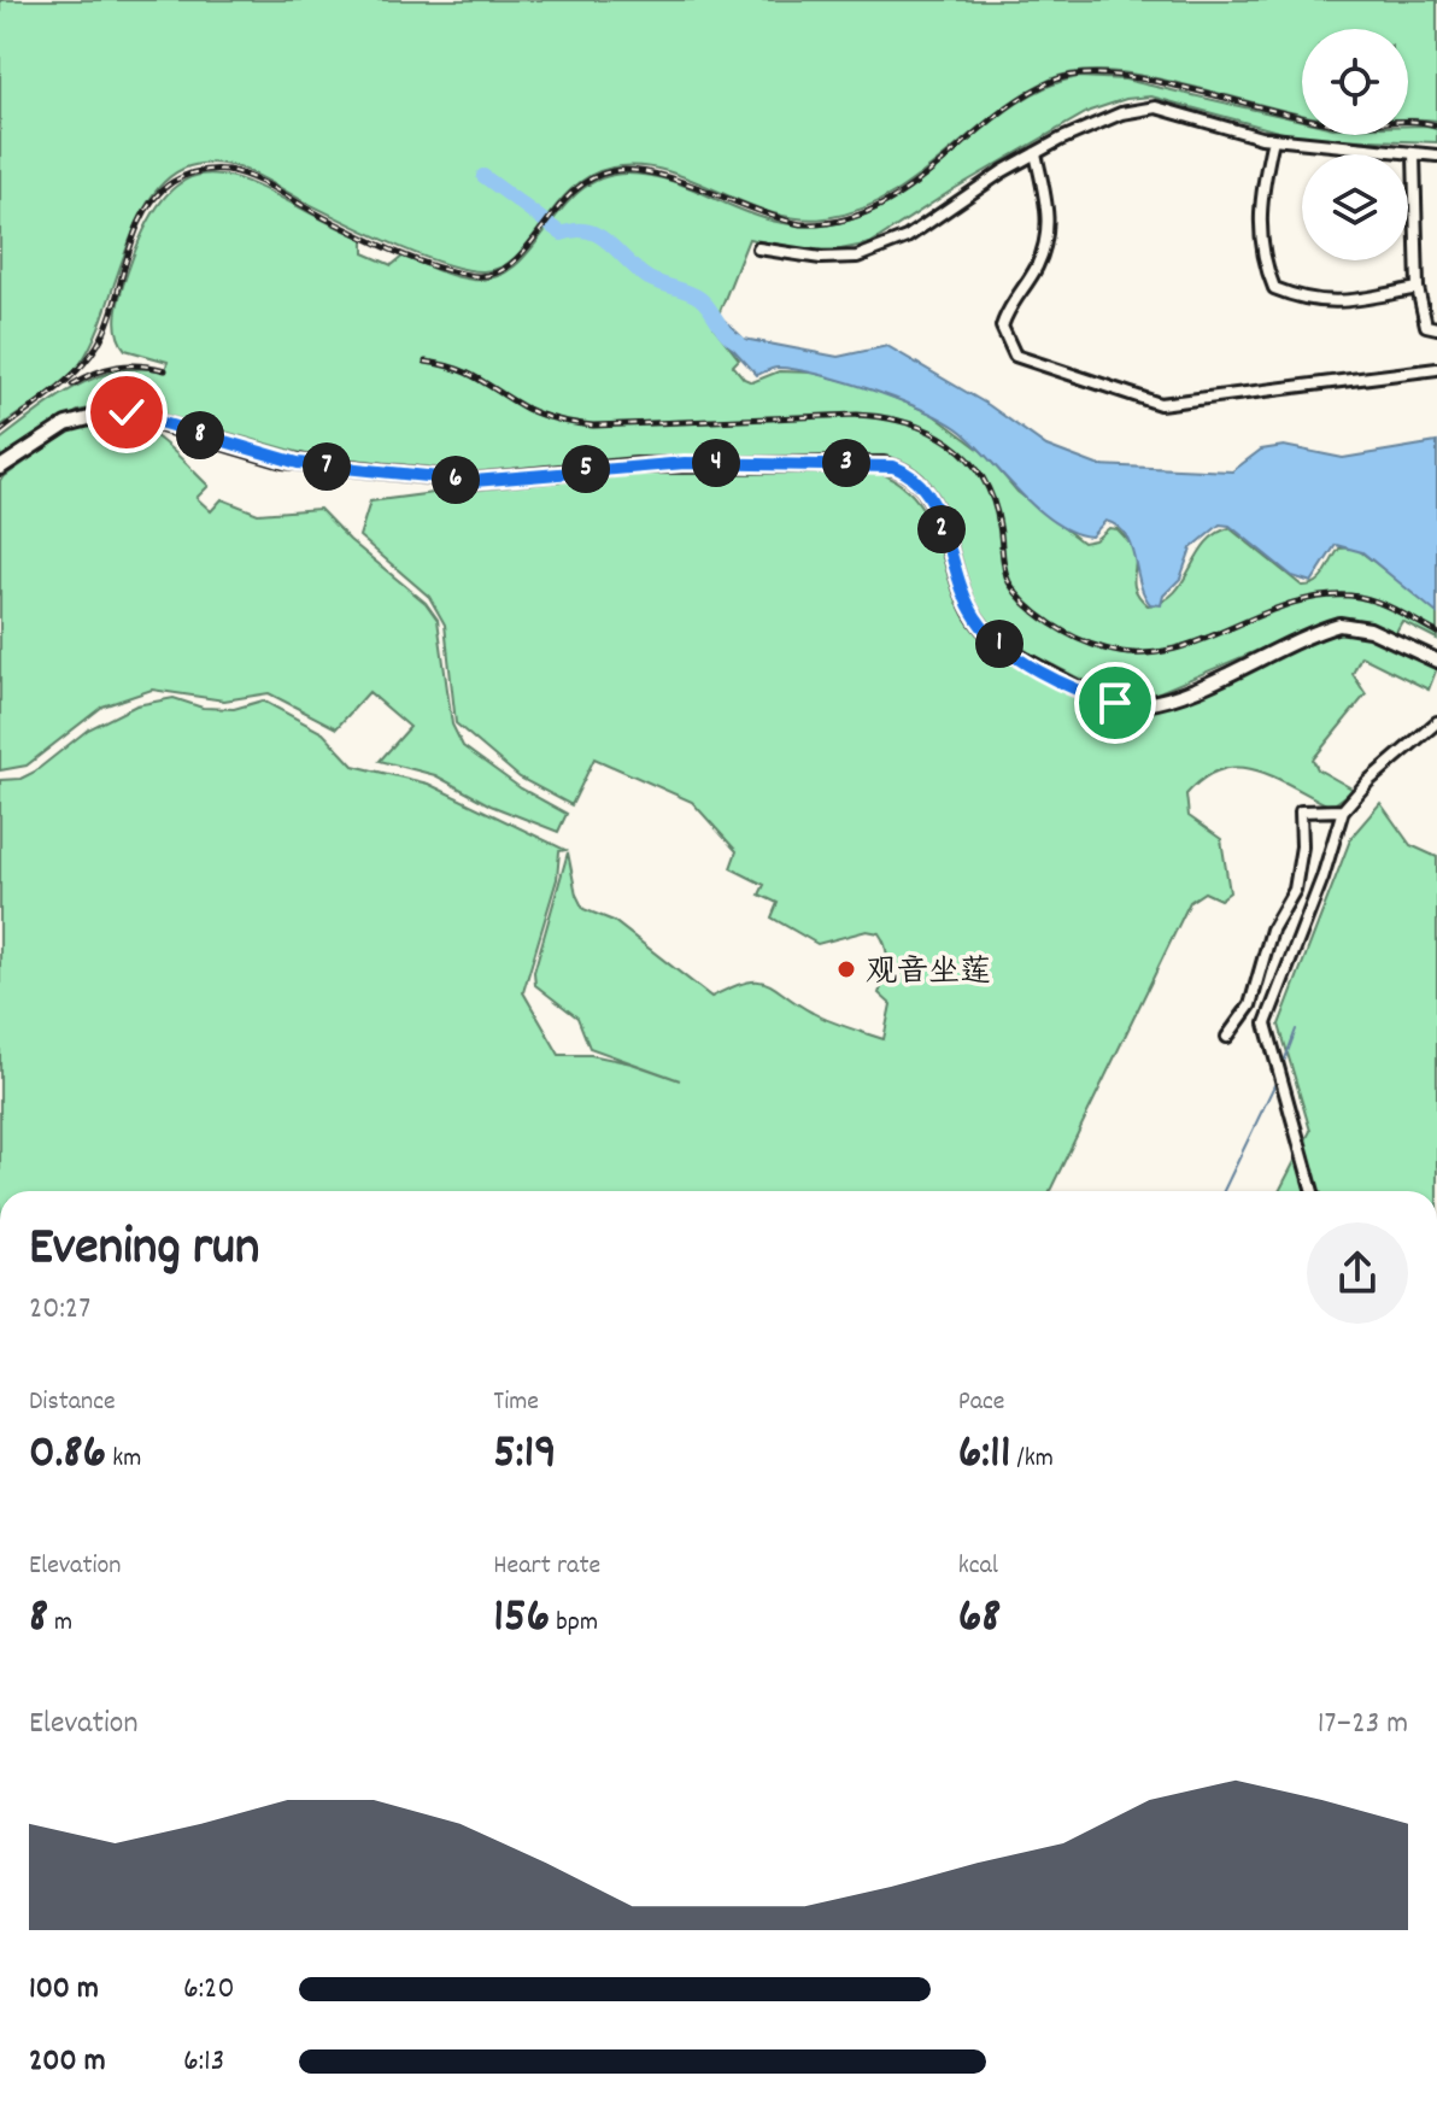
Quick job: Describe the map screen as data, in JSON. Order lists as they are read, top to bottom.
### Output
{
  "places": ["观音坐莲"],
  "page": {
    "pins": [
      "8",
      "3",
      "4",
      "7",
      "5",
      "6",
      "2",
      "1"
    ],
    "heading": ["Evening run", "20:27"],
    "stats": [
      ["Distance", "0.86 km"],
      ["Time", "5:19"],
      ["Pace", "6:11 /km"],
      ["Elevation", "8 m"],
      ["Heart rate", "156 bpm"],
      ["kcal", "68"]
    ],
    "chart": ["Elevation", "17–23 m"],
    "list": [
      {
        "name": "100 m",
        "note": "6:20"
      },
      {
        "name": "200 m",
        "note": "6:13"
      }
    ]
  }
}
